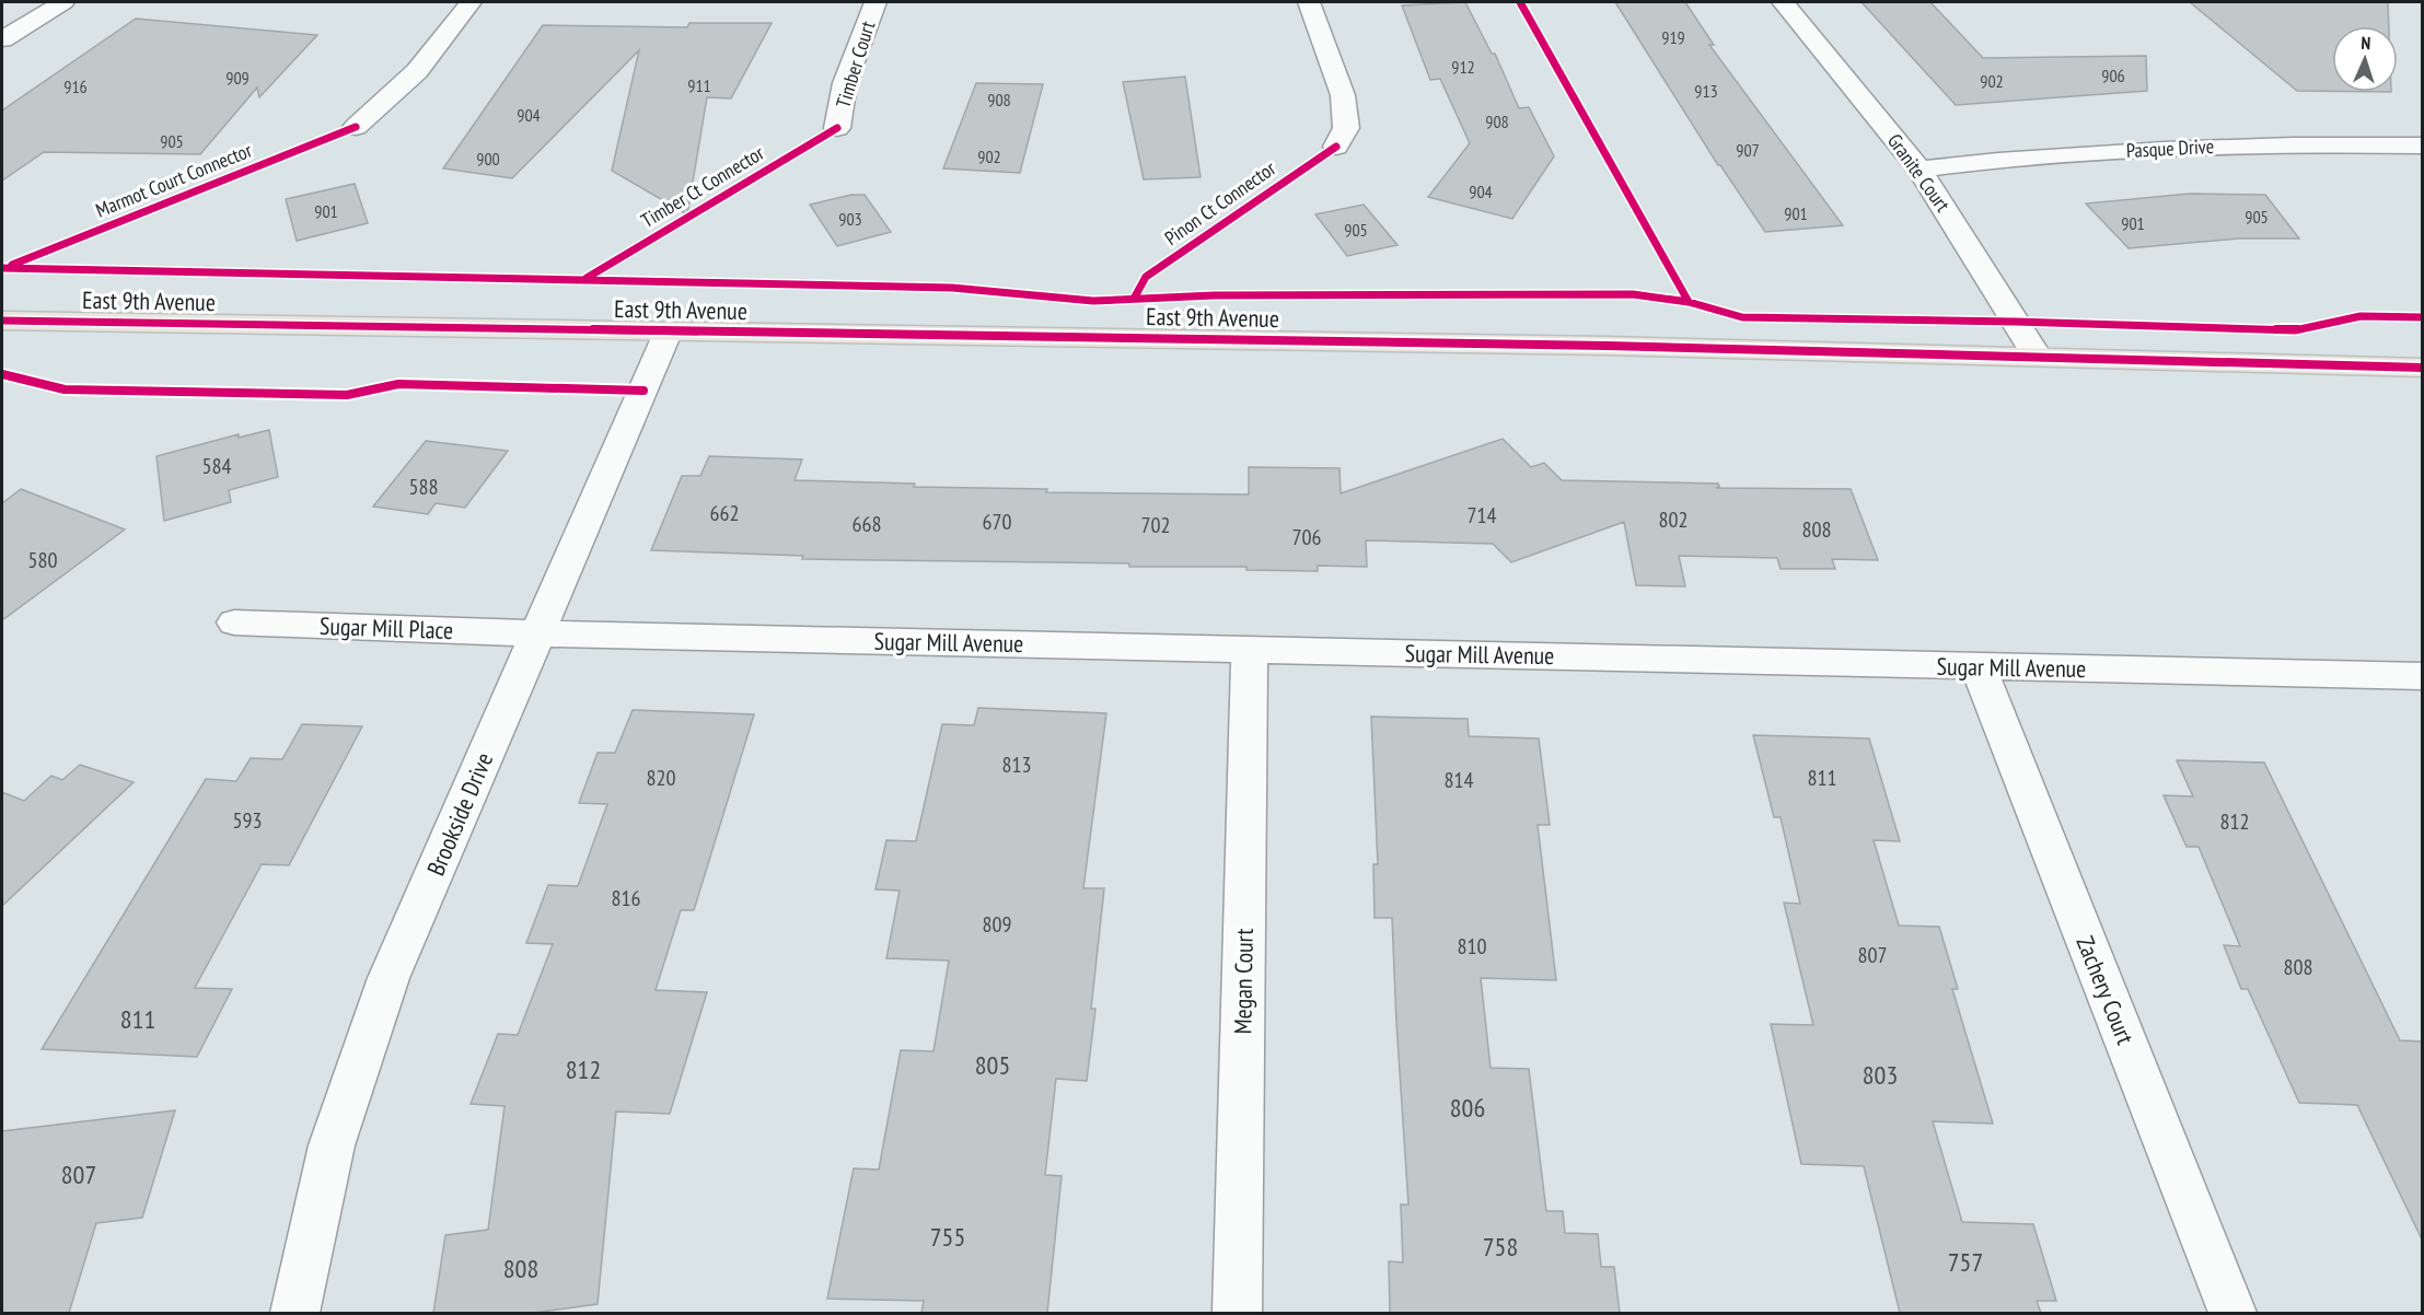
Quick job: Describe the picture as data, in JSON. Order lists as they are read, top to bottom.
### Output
{
  "streets": {
    "main road": ["East 9th Avenue"],
    "street": [
      "Timber Court",
      "Pasque Drive",
      "Granite Court",
      "Sugar Mill Place",
      "Sugar Mill Avenue",
      "Brookside Drive",
      "Megan Court",
      "Zachery Court"
    ],
    "cycle path": ["Marmot Court Connector", "Timber Ct Connector", "Pinon Ct Connector"]
  },
  "crossings": [
    ["Pasque Drive", "Granite Court"],
    ["Granite Court", "East 9th Avenue"],
    ["East 9th Avenue", "Brookside Drive"],
    ["Sugar Mill Place", "Sugar Mill Avenue"],
    ["Sugar Mill Place", "Brookside Drive"],
    ["Sugar Mill Avenue", "Brookside Drive"],
    ["Sugar Mill Avenue", "Megan Court"],
    ["Sugar Mill Avenue", "Zachery Court"]
  ],
  "house_numbers": [
    "919",
    "912",
    "906",
    "909",
    "902",
    "911",
    "916",
    "913",
    "908",
    "904",
    "908",
    "905",
    "907",
    "902",
    "900",
    "904",
    "901",
    "901",
    "905",
    "903",
    "901",
    "905",
    "584",
    "588",
    "662",
    "714",
    "802",
    "670",
    "668",
    "702",
    "808",
    "706",
    "580",
    "813",
    "820",
    "811",
    "814",
    "593",
    "812",
    "816",
    "809",
    "810",
    "807",
    "808",
    "811",
    "805",
    "812",
    "803",
    "806",
    "807",
    "755",
    "758",
    "757",
    "808"
  ],
  "north": "top"
}
